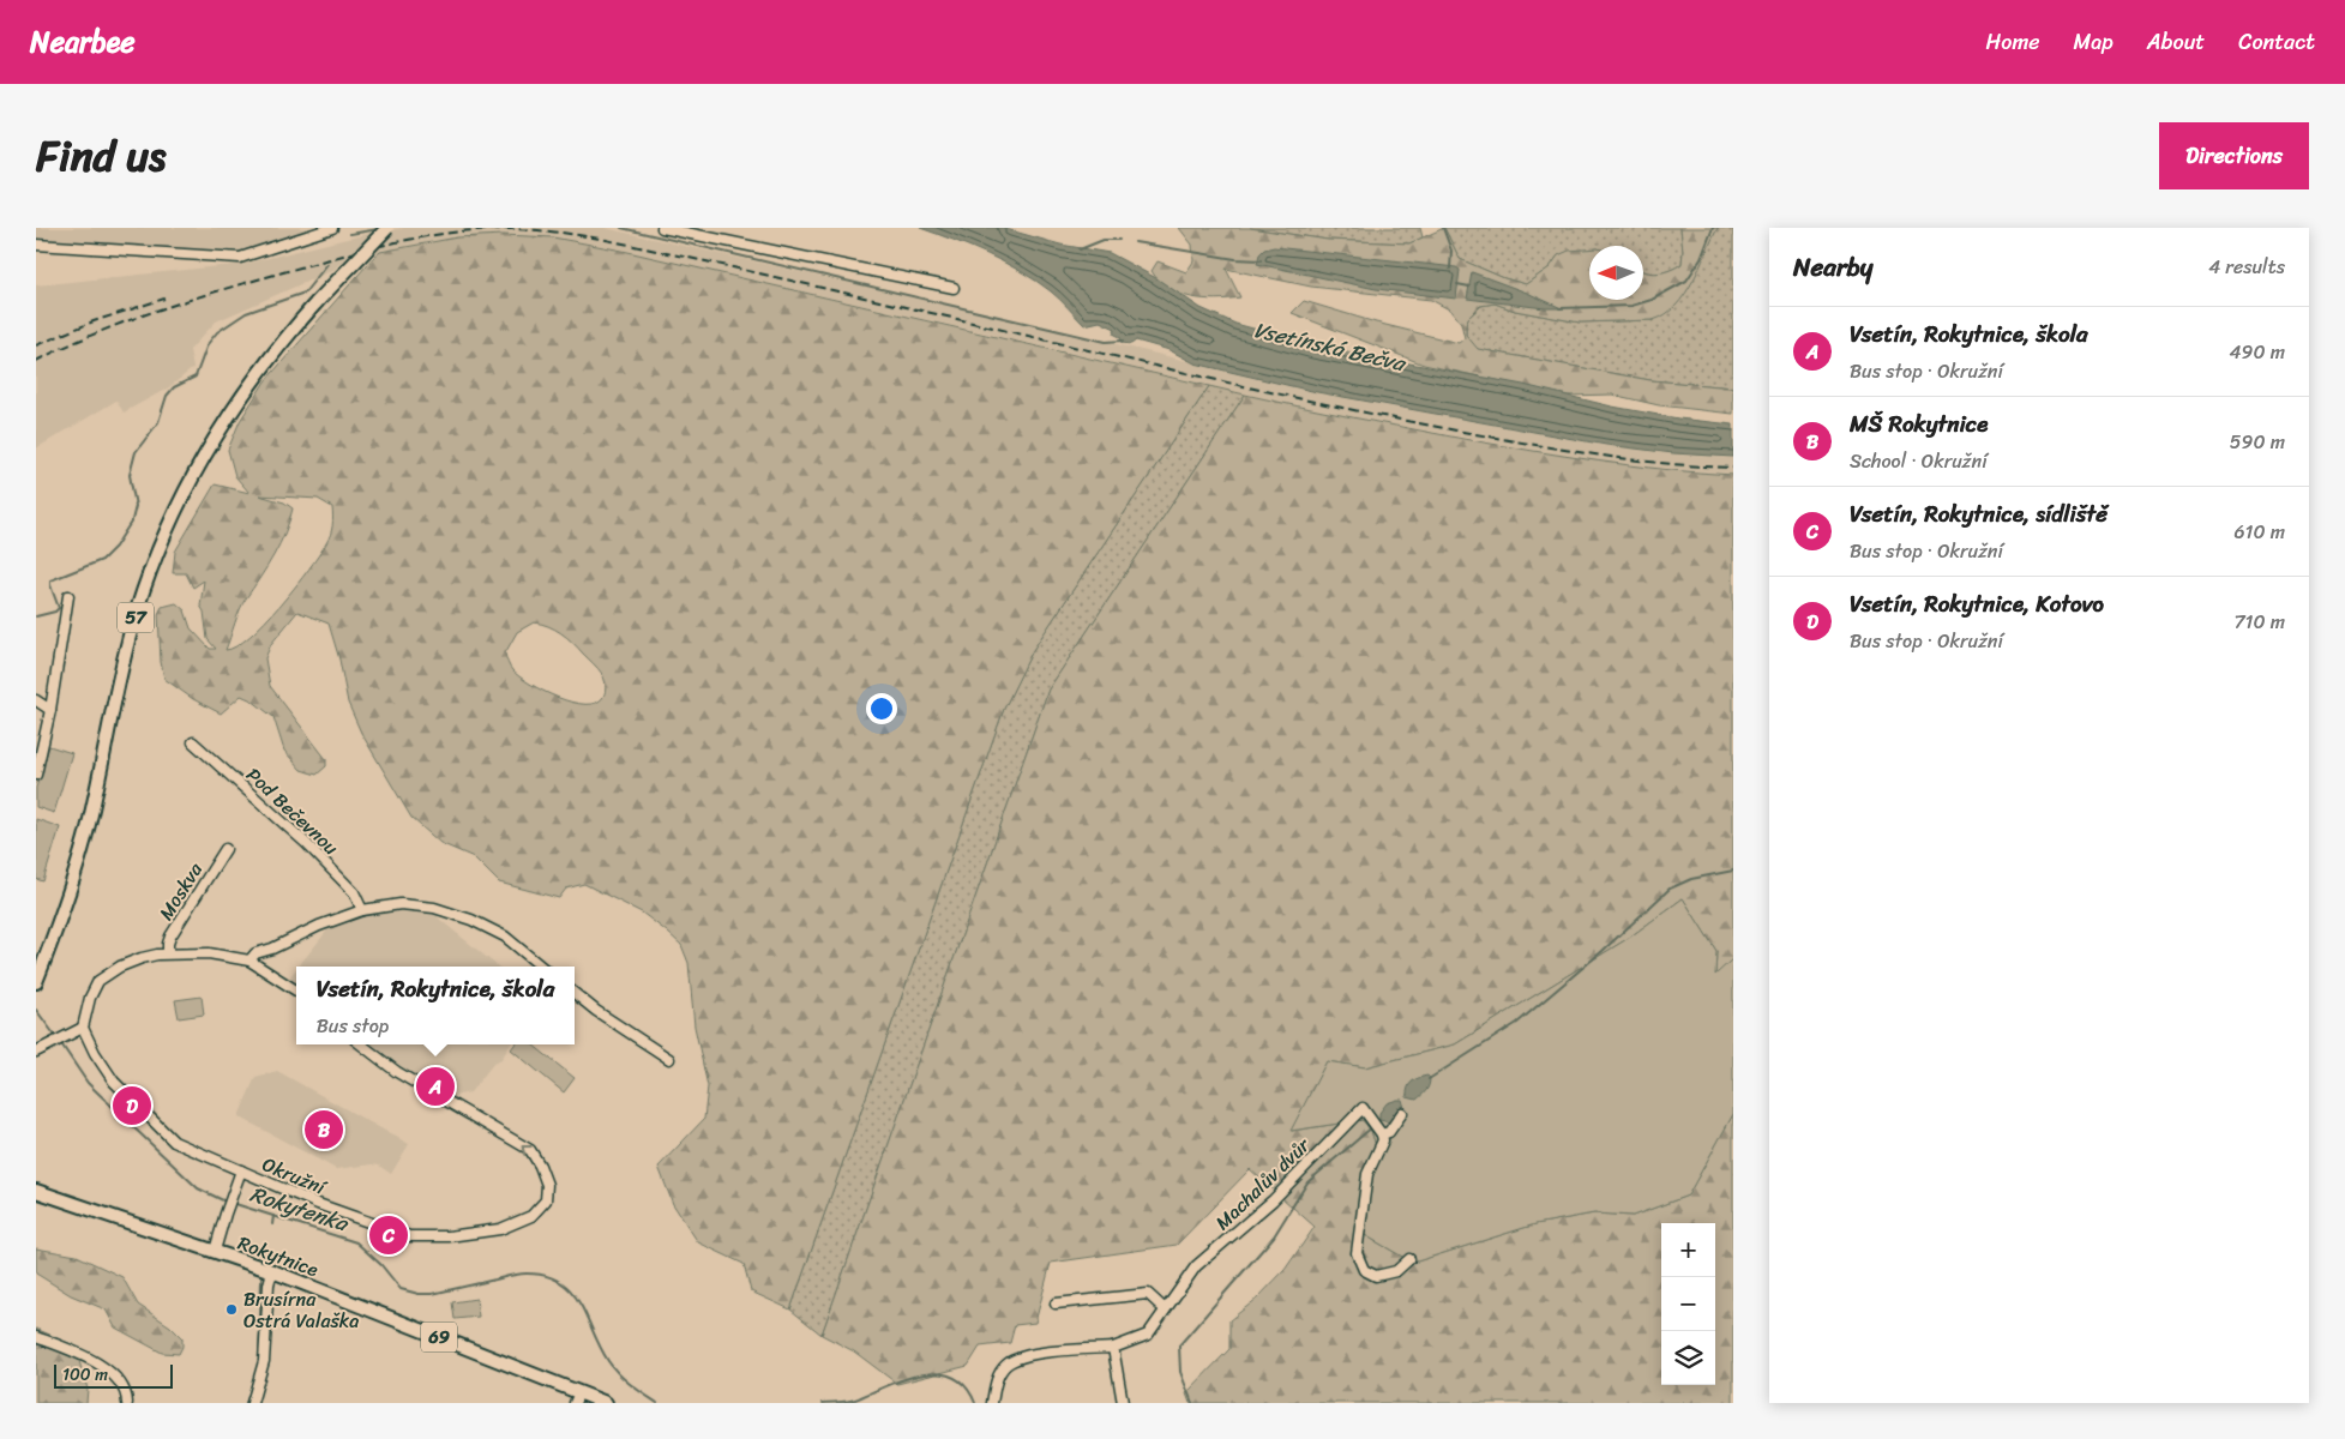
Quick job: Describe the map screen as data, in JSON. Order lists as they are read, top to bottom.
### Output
{
  "streets": {
    "main road": ["57", "Rokytnice", "69"],
    "street": [
      "Pod Bečevnou",
      "Moskva",
      "Okružní",
      "Machalův dvůr"
    ]
  },
  "water": ["Vsetínská Bečva", "Rokytenka"],
  "places": ["Brusírna Ostrá Valaška"],
  "scale_bar": "100 m",
  "north": "left",
  "page": {
    "header": "Nearbee",
    "nav": [
      "Home",
      "Map",
      "About",
      "Contact"
    ],
    "title": "Find us",
    "buttons": "Directions",
    "heading": ["Nearby", "4 results"],
    "list": [
      {
        "mark": "A",
        "name": "Vsetín, Rokytnice, škola",
        "note": "Bus stop · Okružní",
        "value": "490 m"
      },
      {
        "mark": "B",
        "name": "MŠ Rokytnice",
        "note": "School · Okružní",
        "value": "590 m"
      },
      {
        "mark": "C",
        "name": "Vsetín, Rokytnice, sídliště",
        "note": "Bus stop · Okružní",
        "value": "610 m"
      },
      {
        "mark": "D",
        "name": "Vsetín, Rokytnice, Kotovo",
        "note": "Bus stop · Okružní",
        "value": "710 m"
      }
    ],
    "popup": ["Vsetín, Rokytnice, škola", "Bus stop"],
    "pins": [
      "A",
      "D",
      "B",
      "C"
    ],
    "map_buttons": ["+", "−"],
    "scale": "100 m"
  }
}
